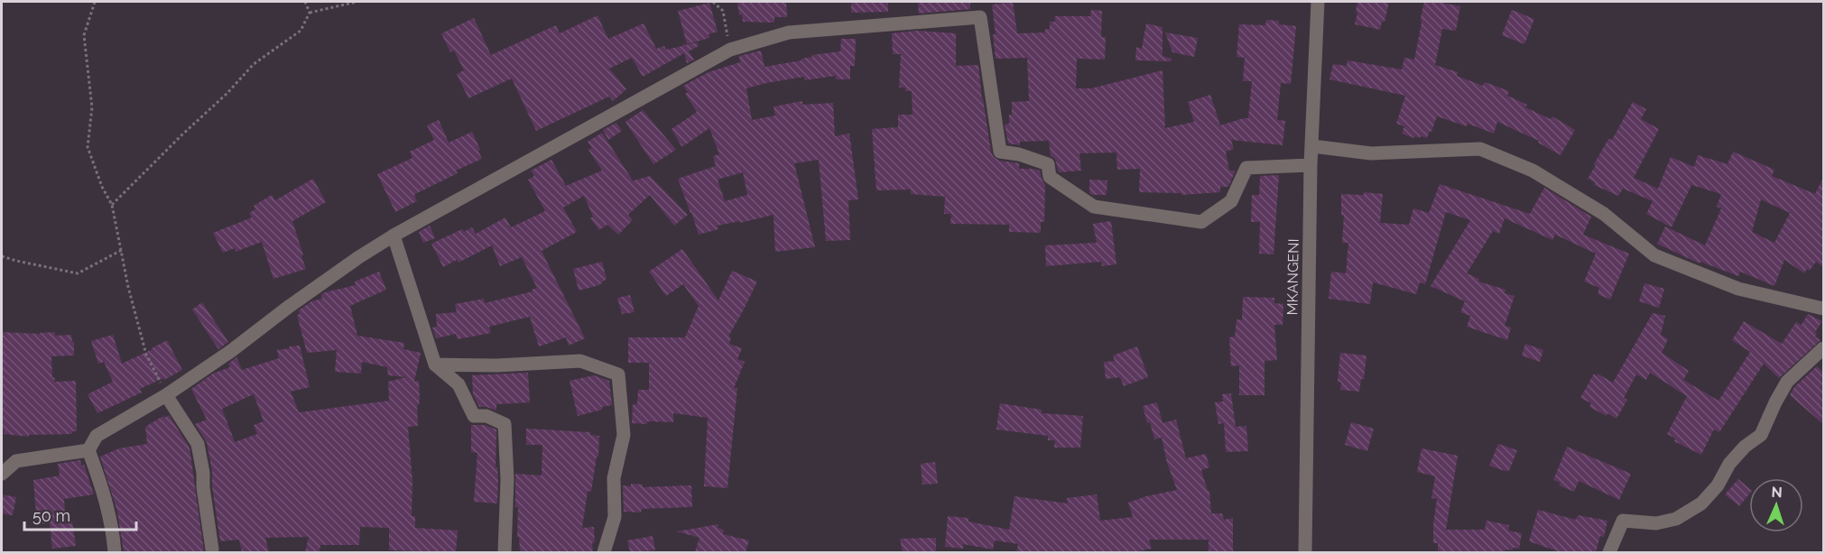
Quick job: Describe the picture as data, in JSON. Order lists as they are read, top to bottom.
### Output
{
  "streets": {
    "street": ["MKANGENI"]
  },
  "scale_bar": "50 m",
  "north": "top"
}
